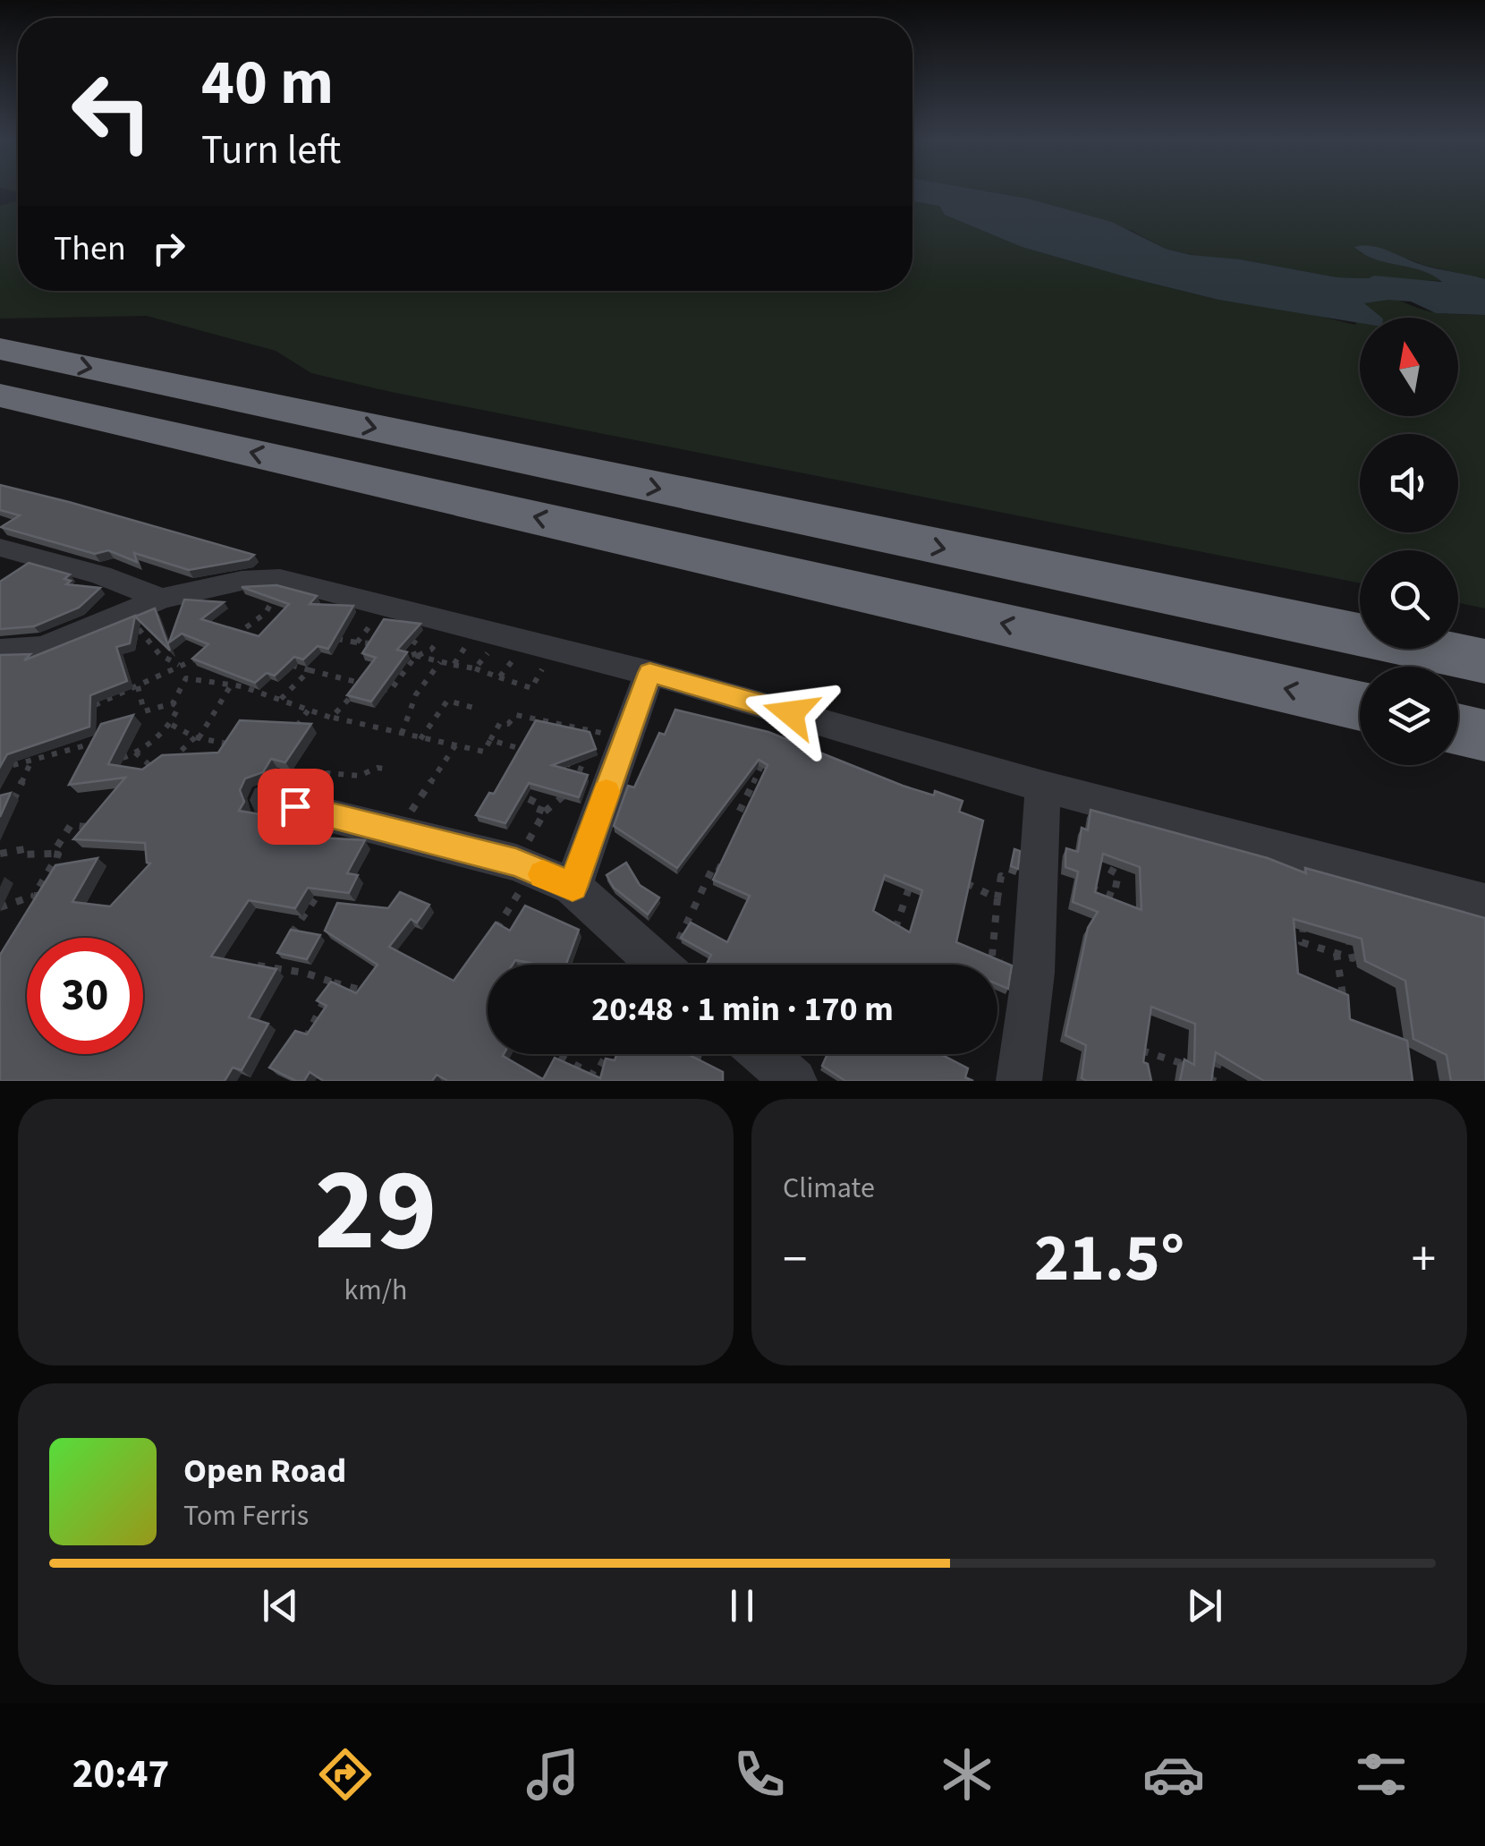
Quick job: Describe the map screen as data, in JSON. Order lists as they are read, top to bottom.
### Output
{
  "north": "top",
  "page": {
    "turn": ["40 m", "Turn left"],
    "then": "Then",
    "limit": "30",
    "trip": "20:48 · 1 min · 170 m",
    "tile": [
      ["29", "km/h"],
      "Climate"
    ],
    "heat": ["−", "21.5°", "+"],
    "song": ["Open Road", "Tom Ferris"],
    "tabs": "20:47"
  }
}
